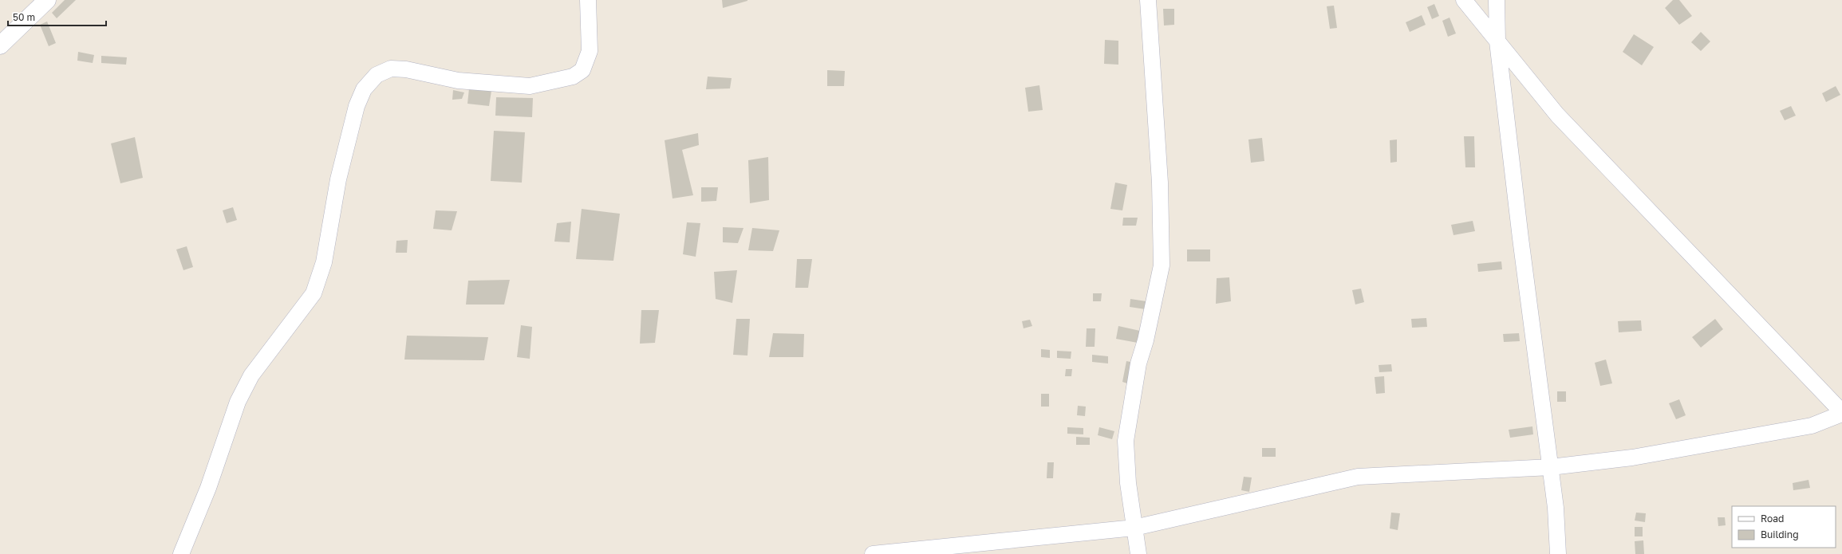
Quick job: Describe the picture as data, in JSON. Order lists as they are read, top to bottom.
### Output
{
  "legend": ["Road", "Building"],
  "scale_bar": "50 m"
}
